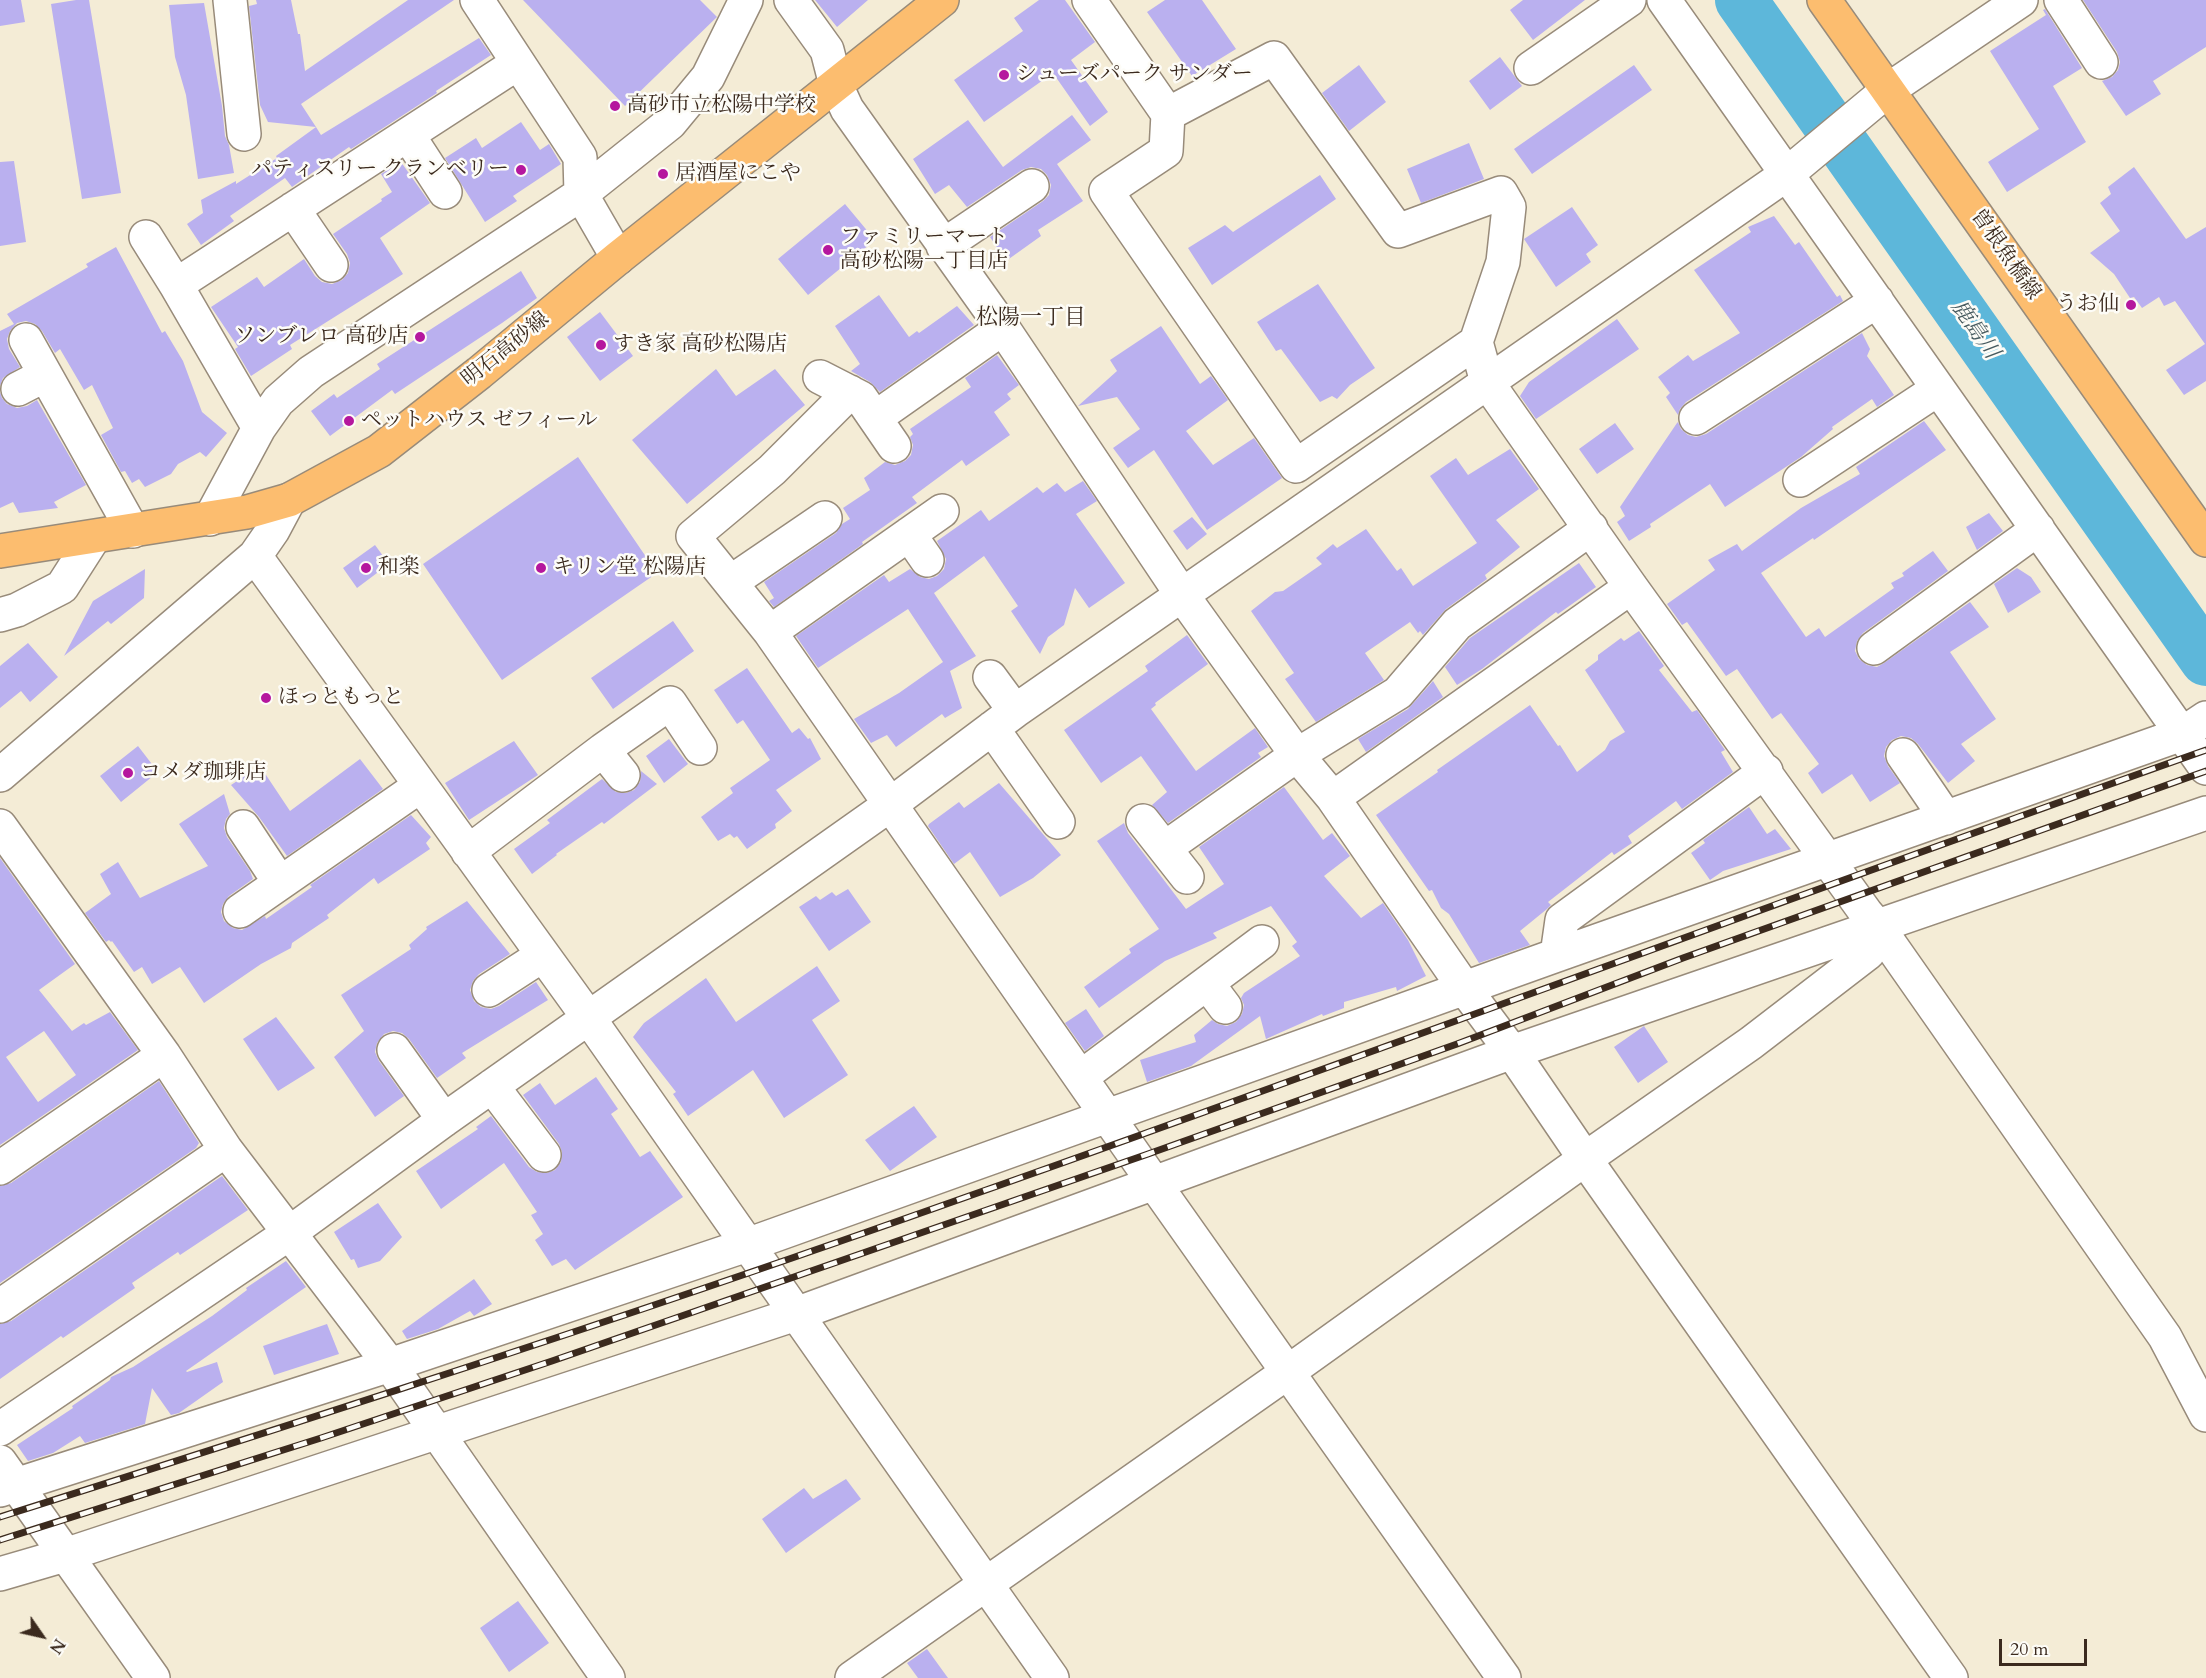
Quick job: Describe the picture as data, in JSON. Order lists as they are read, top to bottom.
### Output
{
  "streets": {
    "main road": ["曽根魚橋線", "明石高砂線"]
  },
  "districts": ["松陽一丁目"],
  "water": ["鹿島川"],
  "places": [
    "シューズパーク サンダー",
    "高砂市立松陽中学校",
    "パティスリー クランベリー",
    "居酒屋にこや",
    "ファミリーマート 高砂松陽一丁目店",
    "うお仙",
    "ソンブレロ 高砂店",
    "すき家 高砂松陽店",
    "ペットハウス ゼフィール",
    "和楽",
    "キリン堂 松陽店",
    "ほっともっと",
    "コメダ珈琲店"
  ],
  "scale_bar": "20 m",
  "north": "bottom right"
}
